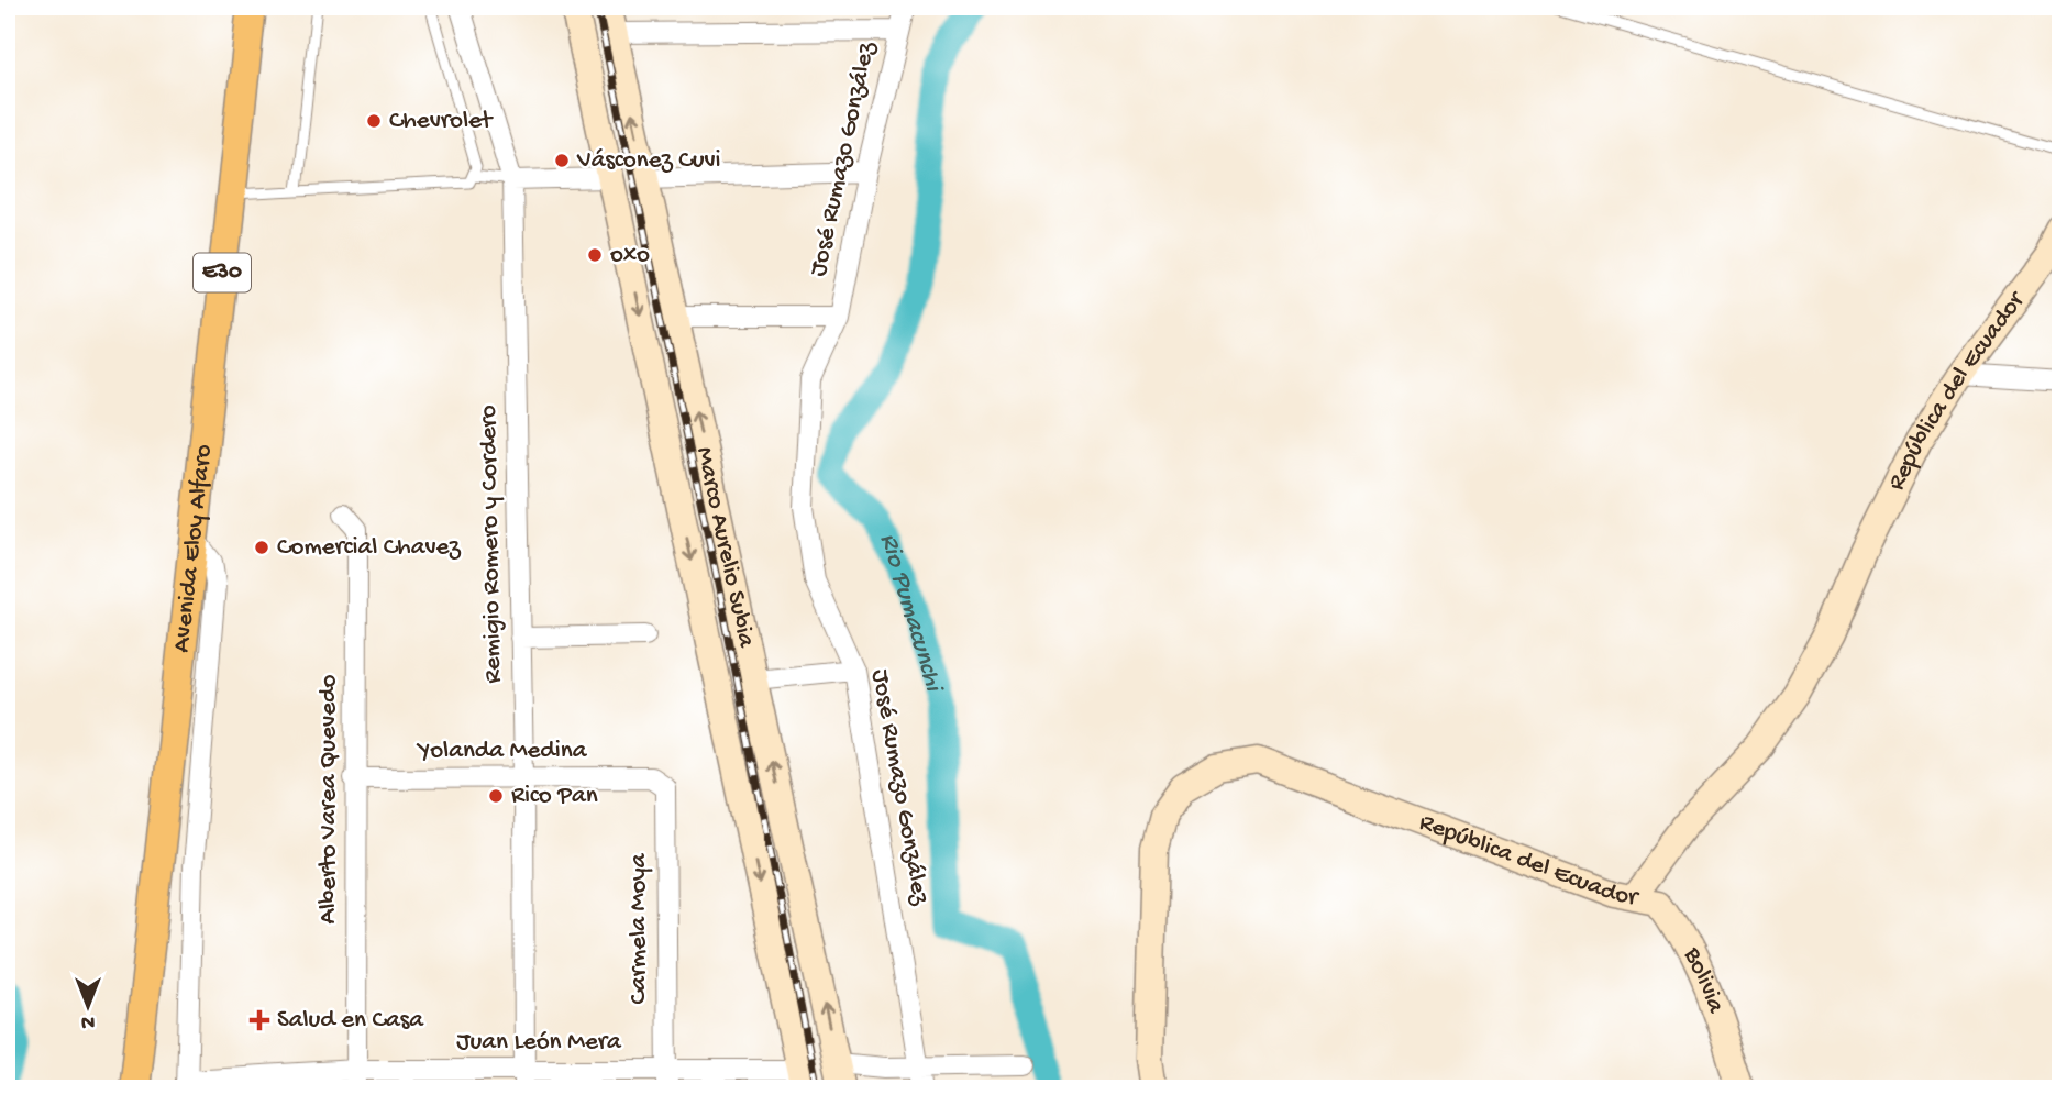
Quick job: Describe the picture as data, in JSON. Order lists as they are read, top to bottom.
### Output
{
  "streets": {
    "main road": [
      "E30",
      "República del Ecuador",
      "Avenida Eloy Alfaro",
      "Marco Aurelio Subia",
      "Bolivia"
    ],
    "street": [
      "José Rumazo González",
      "Remigio Romero y Cordero",
      "Yolanda Medina",
      "Alberto Varea Quevedo",
      "Carmela Moya",
      "Juan León Mera"
    ]
  },
  "crossings": [
    ["República del Ecuador", "Bolivia"],
    ["Remigio Romero y Cordero", "Yolanda Medina"],
    ["Remigio Romero y Cordero", "Juan León Mera"],
    ["Marco Aurelio Subia", "Juan León Mera"],
    ["Yolanda Medina", "Alberto Varea Quevedo"],
    ["Yolanda Medina", "Carmela Moya"],
    ["Alberto Varea Quevedo", "Juan León Mera"],
    ["Carmela Moya", "Juan León Mera"]
  ],
  "water": ["Rio Pumacunchi"],
  "places": {
    "other": [
      "Chevrolet",
      "Vásconez Cuvi",
      "oxo",
      "Comercial Chavez",
      "Rico Pan"
    ],
    "health": ["Salud en Casa"]
  },
  "north": "bottom"
}
